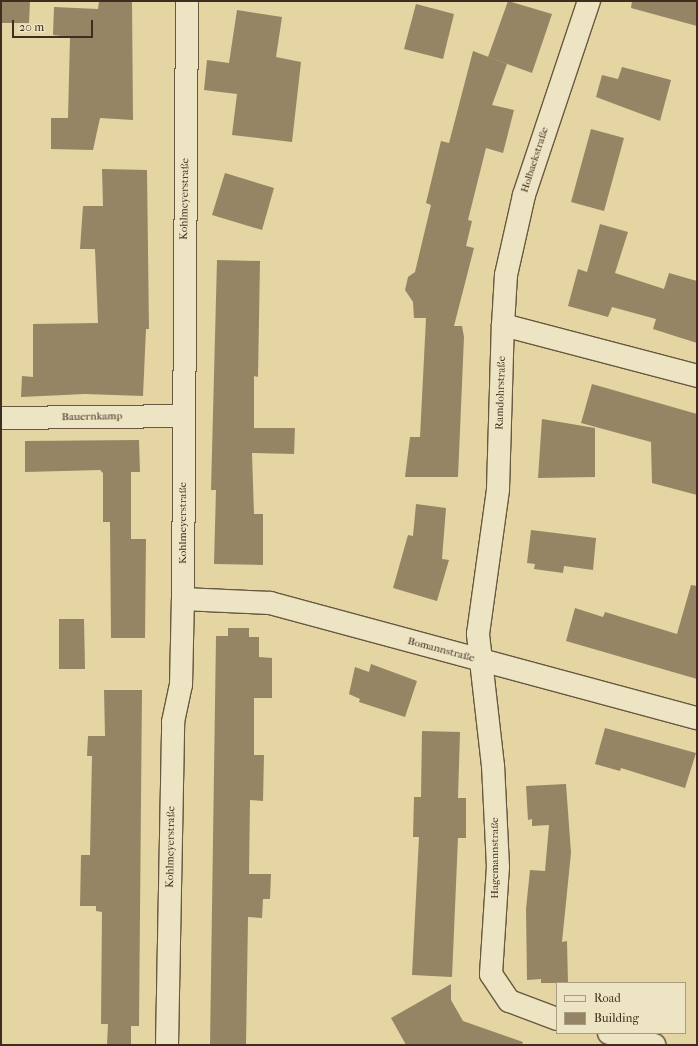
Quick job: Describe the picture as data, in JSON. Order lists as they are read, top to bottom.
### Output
{
  "streets": {
    "street": [
      "Holbaekstraße",
      "Kohlmeyerstraße",
      "Ramdohrstraße",
      "Bauernkamp",
      "Bomannstraße",
      "Hagemannstraße"
    ]
  },
  "crossings": [
    ["Holbaekstraße", "Ramdohrstraße"],
    ["Kohlmeyerstraße", "Bauernkamp"],
    ["Kohlmeyerstraße", "Bomannstraße"],
    ["Ramdohrstraße", "Bomannstraße"],
    ["Ramdohrstraße", "Hagemannstraße"],
    ["Bomannstraße", "Hagemannstraße"]
  ],
  "legend": ["Road", "Building"],
  "scale_bar": "20 m"
}
